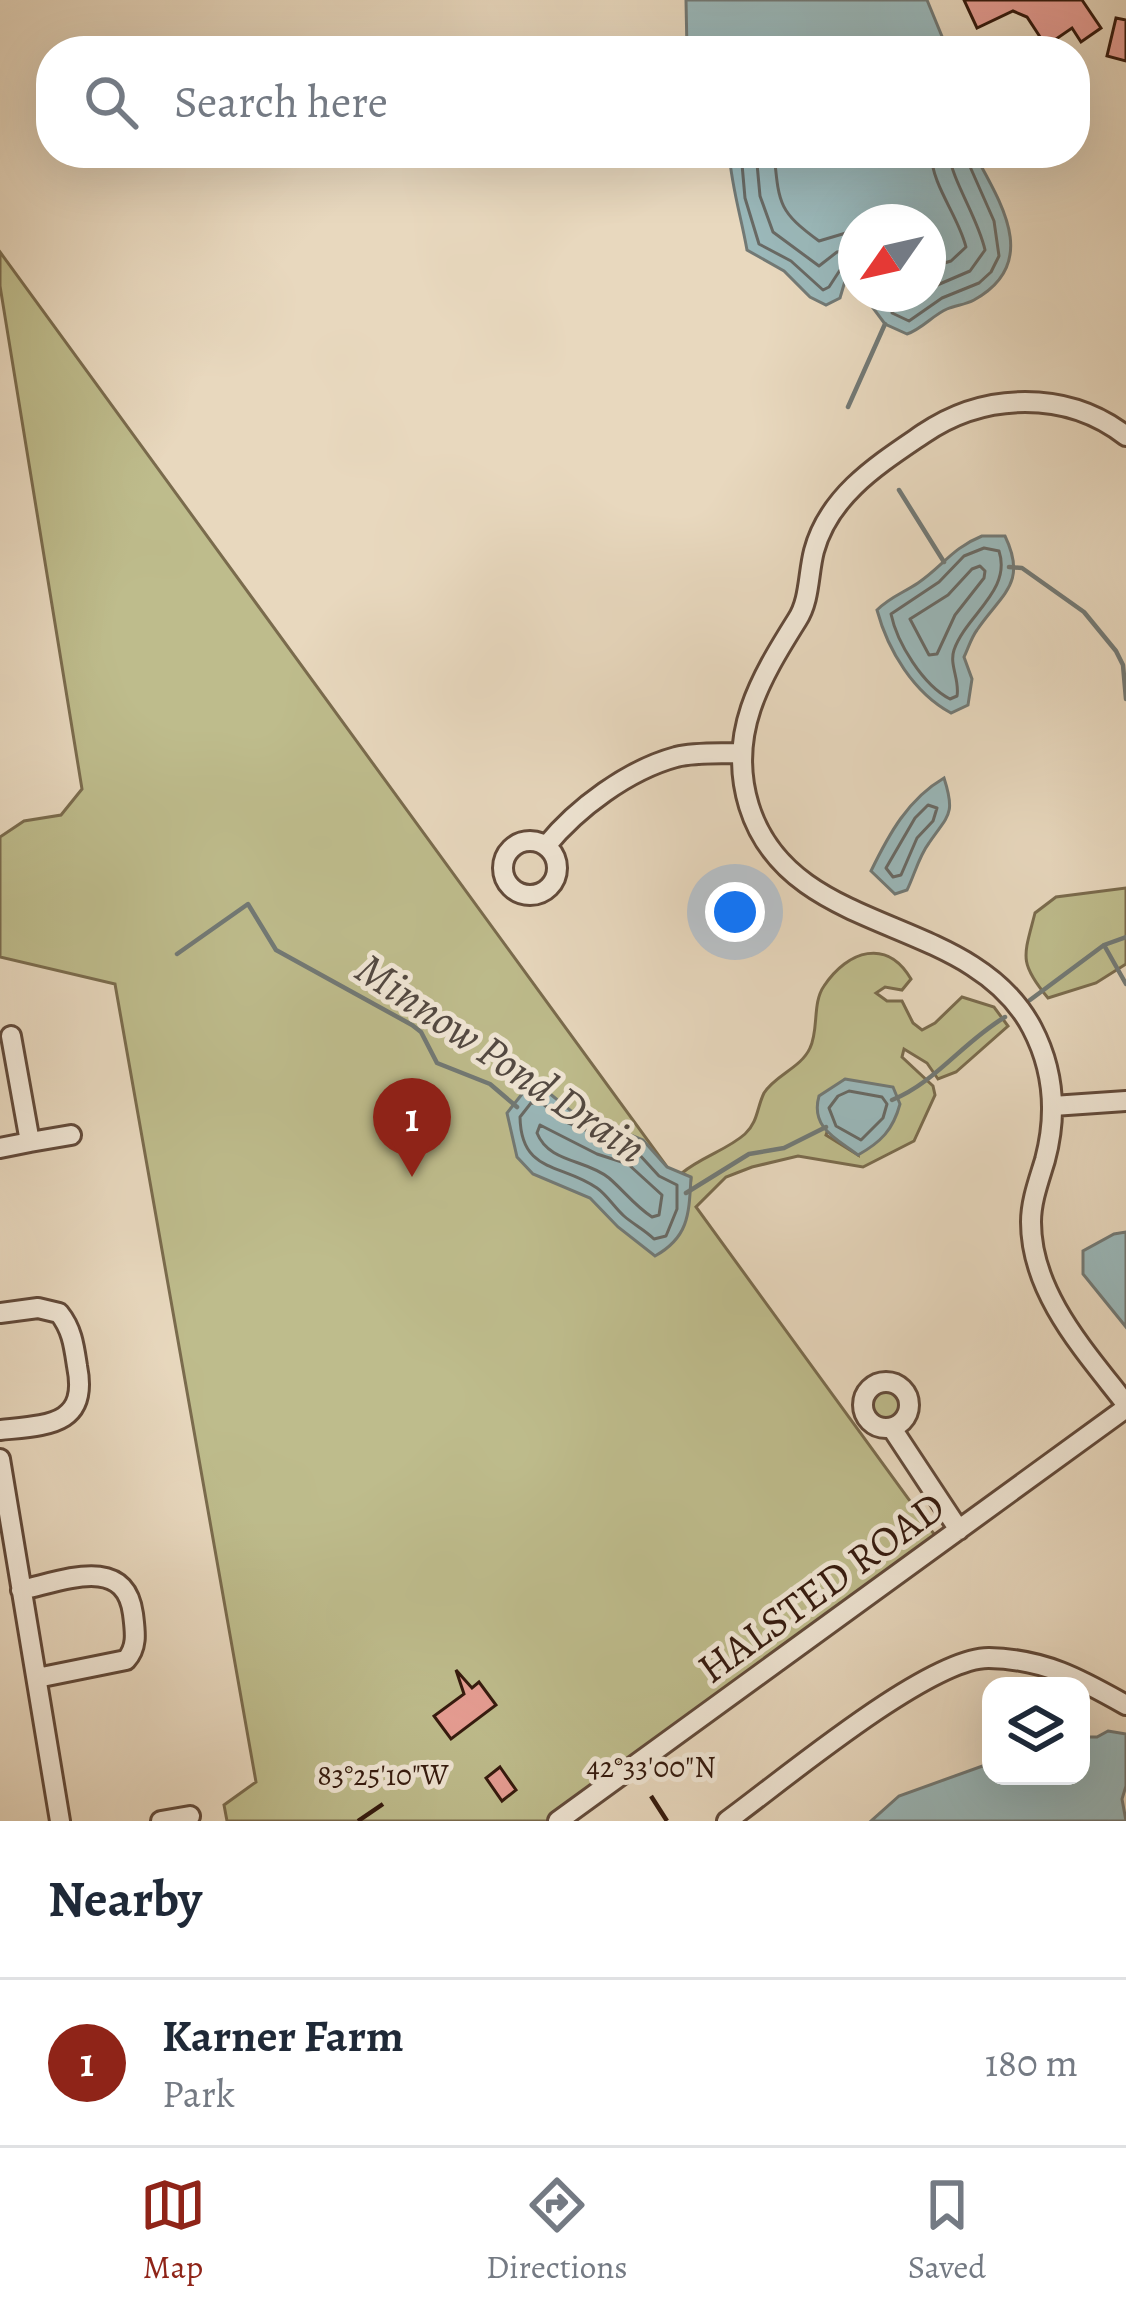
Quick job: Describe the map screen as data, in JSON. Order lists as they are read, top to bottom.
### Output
{
  "streets": {
    "street": ["HALSTED ROAD"]
  },
  "water": ["Minnow Pond Drain"],
  "north": "bottom left",
  "page": {
    "search": "Search here",
    "pins": "1",
    "heading": "Nearby",
    "list": [
      {
        "mark": "1",
        "name": "Karner Farm",
        "note": "Park",
        "value": "180 m"
      }
    ],
    "nav": ["Map", "Directions", "Saved"]
  },
  "coordinates": ["42°33'00\"N", "83°25'10\"W"]
}
